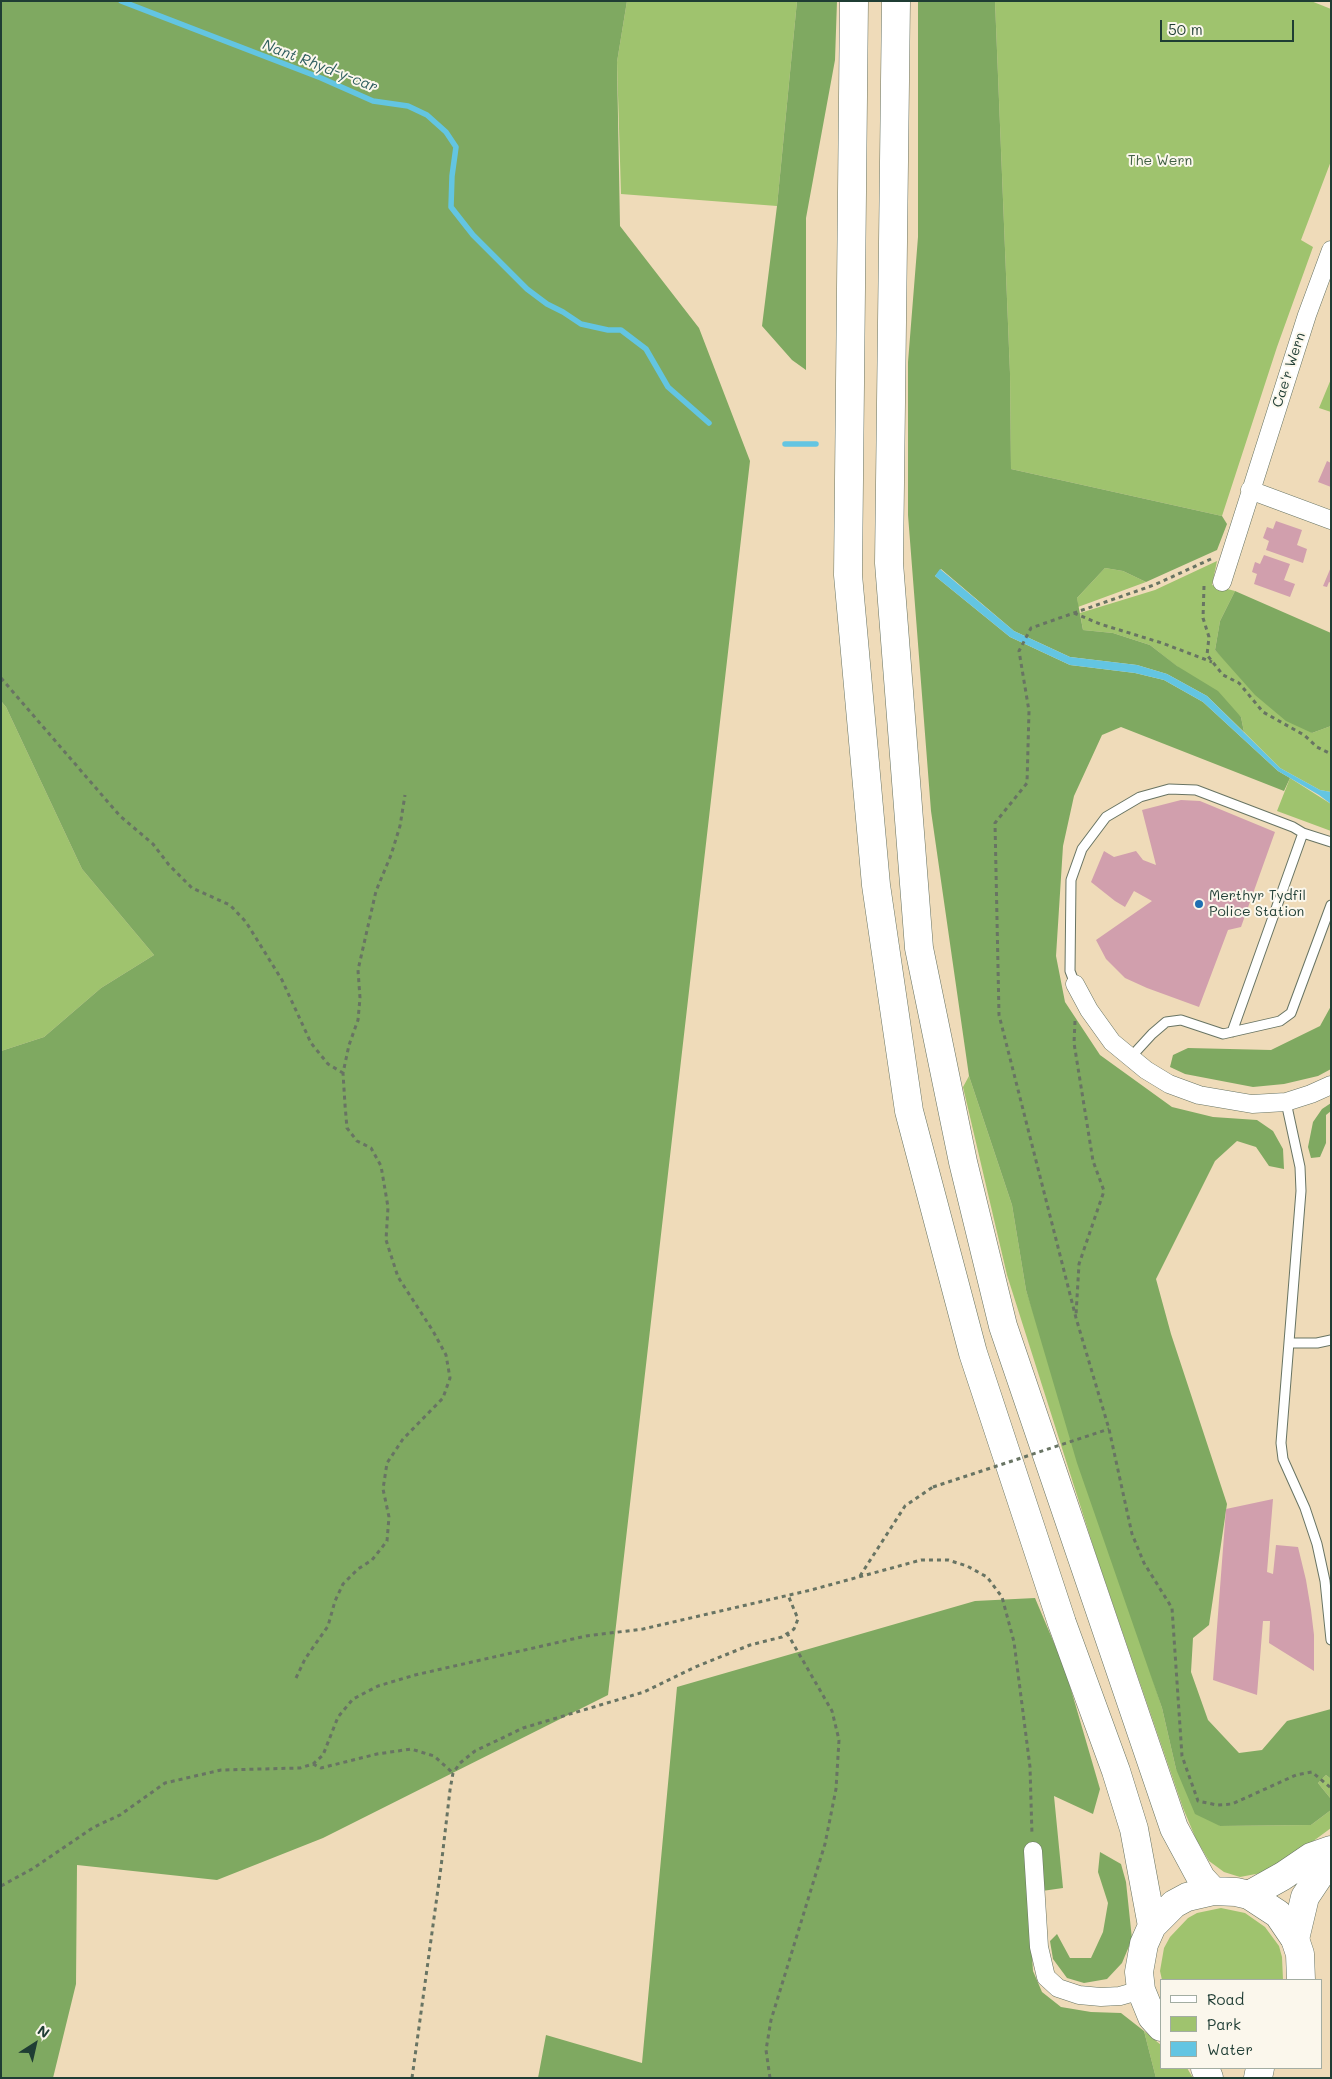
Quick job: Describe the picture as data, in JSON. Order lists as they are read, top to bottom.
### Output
{
  "streets": {
    "street": ["Cae'r Wern"]
  },
  "water": ["Nant Rhyd-y-car"],
  "parks": ["The Wern"],
  "places": ["Merthyr Tydfil Police Station"],
  "legend": ["Road", "Park", "Water"],
  "scale_bar": "50 m",
  "north": "top right"
}
